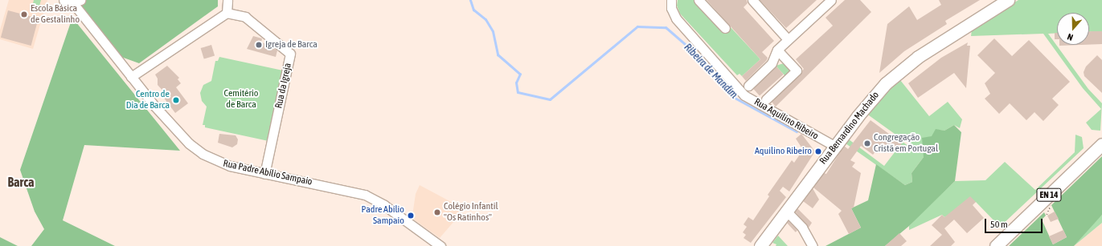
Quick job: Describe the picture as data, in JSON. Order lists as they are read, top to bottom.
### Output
{
  "streets": {
    "main road": ["Rua Bernardino Machado", "EN 14"],
    "street": ["Rua da Igreja", "Rua Aquilino Ribeiro", "Rua Padre Abílio Sampaio"]
  },
  "crossings": [
    ["Rua da Igreja", "Rua Padre Abílio Sampaio"],
    ["Rua Aquilino Ribeiro", "Rua Bernardino Machado"]
  ],
  "districts": ["Barca"],
  "water": ["Ribeira de Mandim"],
  "parks": ["Cemitério de Barca"],
  "places": [
    "Escola Básica de Gestalinho",
    "Igreja de Barca",
    "Centro de Dia de Barca",
    "Congregação Cristã em Portugal",
    "Aquilino Ribeiro",
    "Colégio Infantil \"Os Ratinhos\"",
    "Padre Abílio Sampaio"
  ],
  "scale_bar": "50 m",
  "north": "bottom"
}
